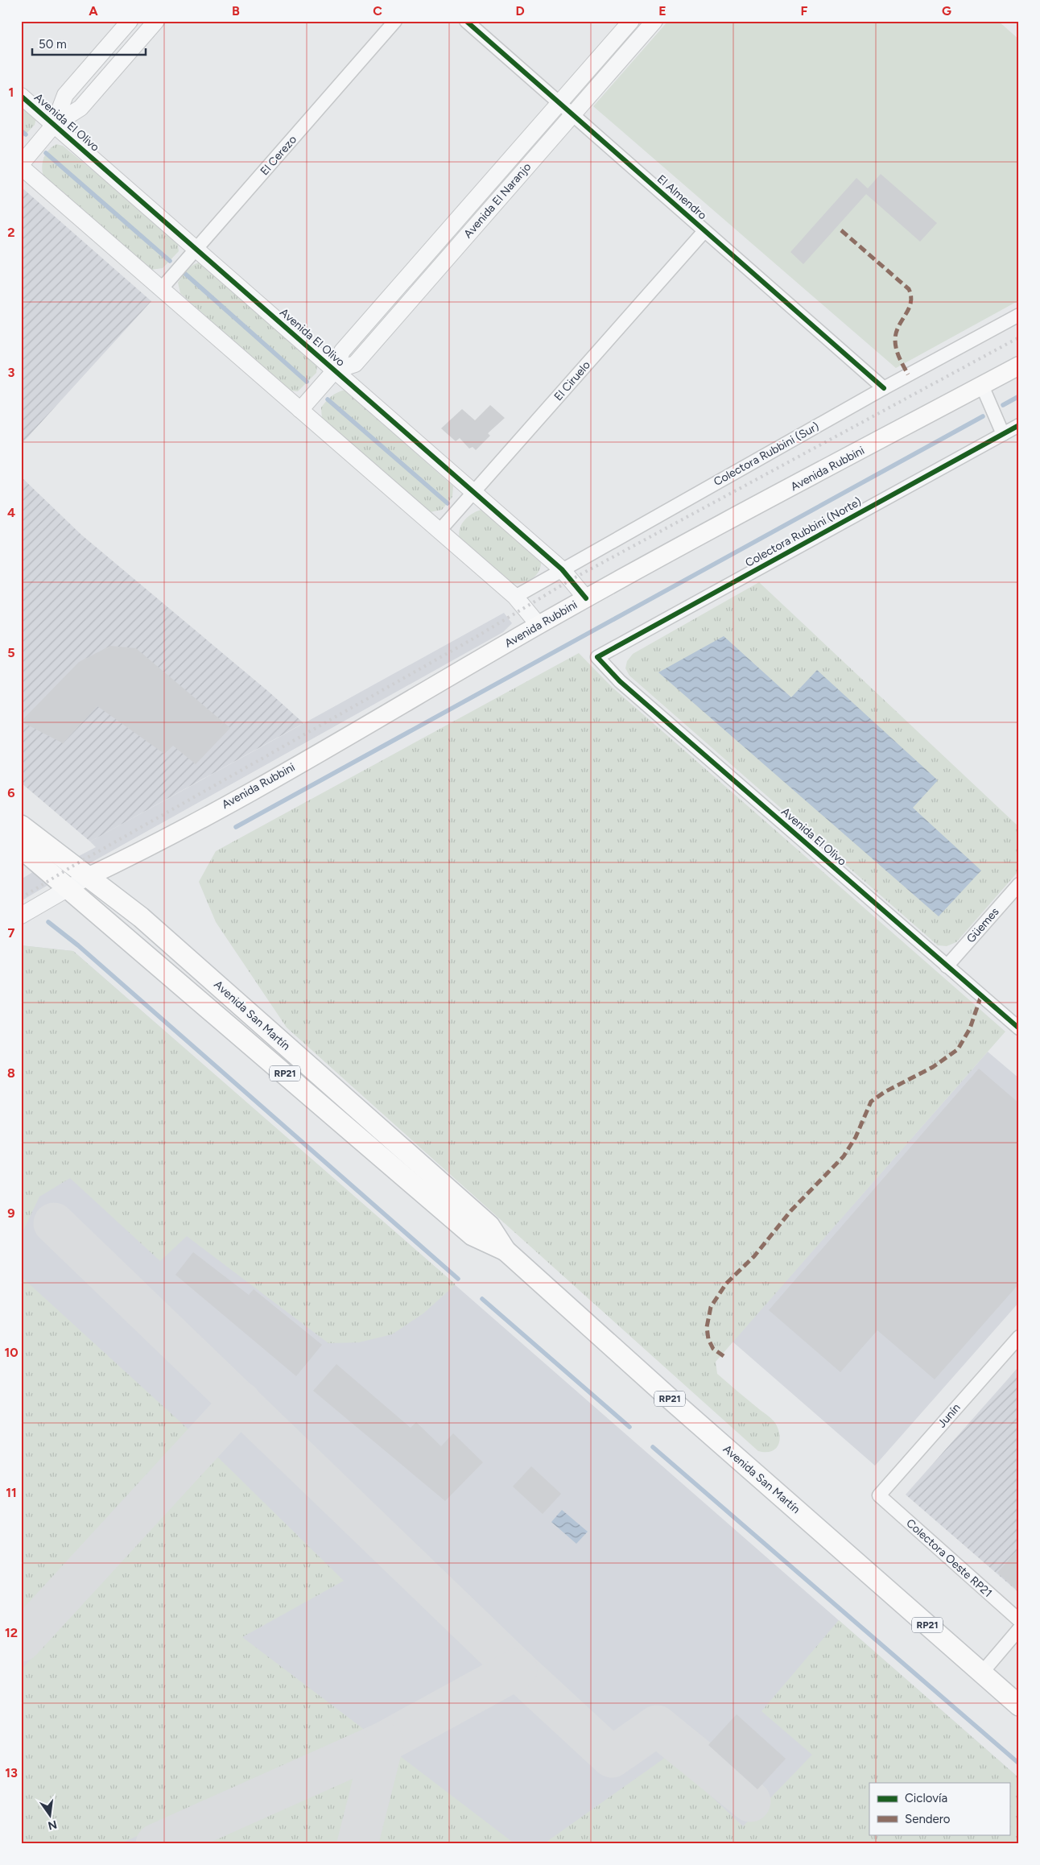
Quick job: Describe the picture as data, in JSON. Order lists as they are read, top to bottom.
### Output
{
  "streets": {
    "main road": ["Avenida Rubbini", "Avenida San Martín", "RP21"],
    "street": [
      "Avenida El Olivo",
      "El Cerezo",
      "El Almendro",
      "Avenida El Naranjo",
      "El Ciruelo",
      "Colectora Rubbini (Sur)",
      "Colectora Rubbini (Norte)",
      "Güemes",
      "Junín",
      "Colectora Oeste RP21"
    ]
  },
  "crossings": [
    ["Avenida El Olivo", "El Cerezo"],
    ["Avenida El Olivo", "Avenida El Naranjo"],
    ["Avenida El Olivo", "El Ciruelo"],
    ["Avenida El Olivo", "Colectora Rubbini (Sur)"],
    ["Avenida El Olivo", "Avenida Rubbini"],
    ["Avenida El Olivo", "Colectora Rubbini (Norte)"],
    ["Avenida El Olivo", "Güemes"],
    ["El Almendro", "Avenida El Naranjo"],
    ["El Almendro", "El Ciruelo"],
    ["El Almendro", "Colectora Rubbini (Sur)"],
    ["Avenida Rubbini", "Avenida San Martín"],
    ["Junín", "Colectora Oeste RP21"]
  ],
  "legend": ["Ciclovía", "Sendero"],
  "scale_bar": "50 m",
  "north": "bottom",
  "grid": {
    "columns": [
      "A",
      "B",
      "C",
      "D",
      "E",
      "F",
      "G"
    ],
    "rows": [
      "1",
      "2",
      "3",
      "4",
      "5",
      "6",
      "7",
      "8",
      "9",
      "10",
      "11",
      "12",
      "13"
    ]
  }
}
